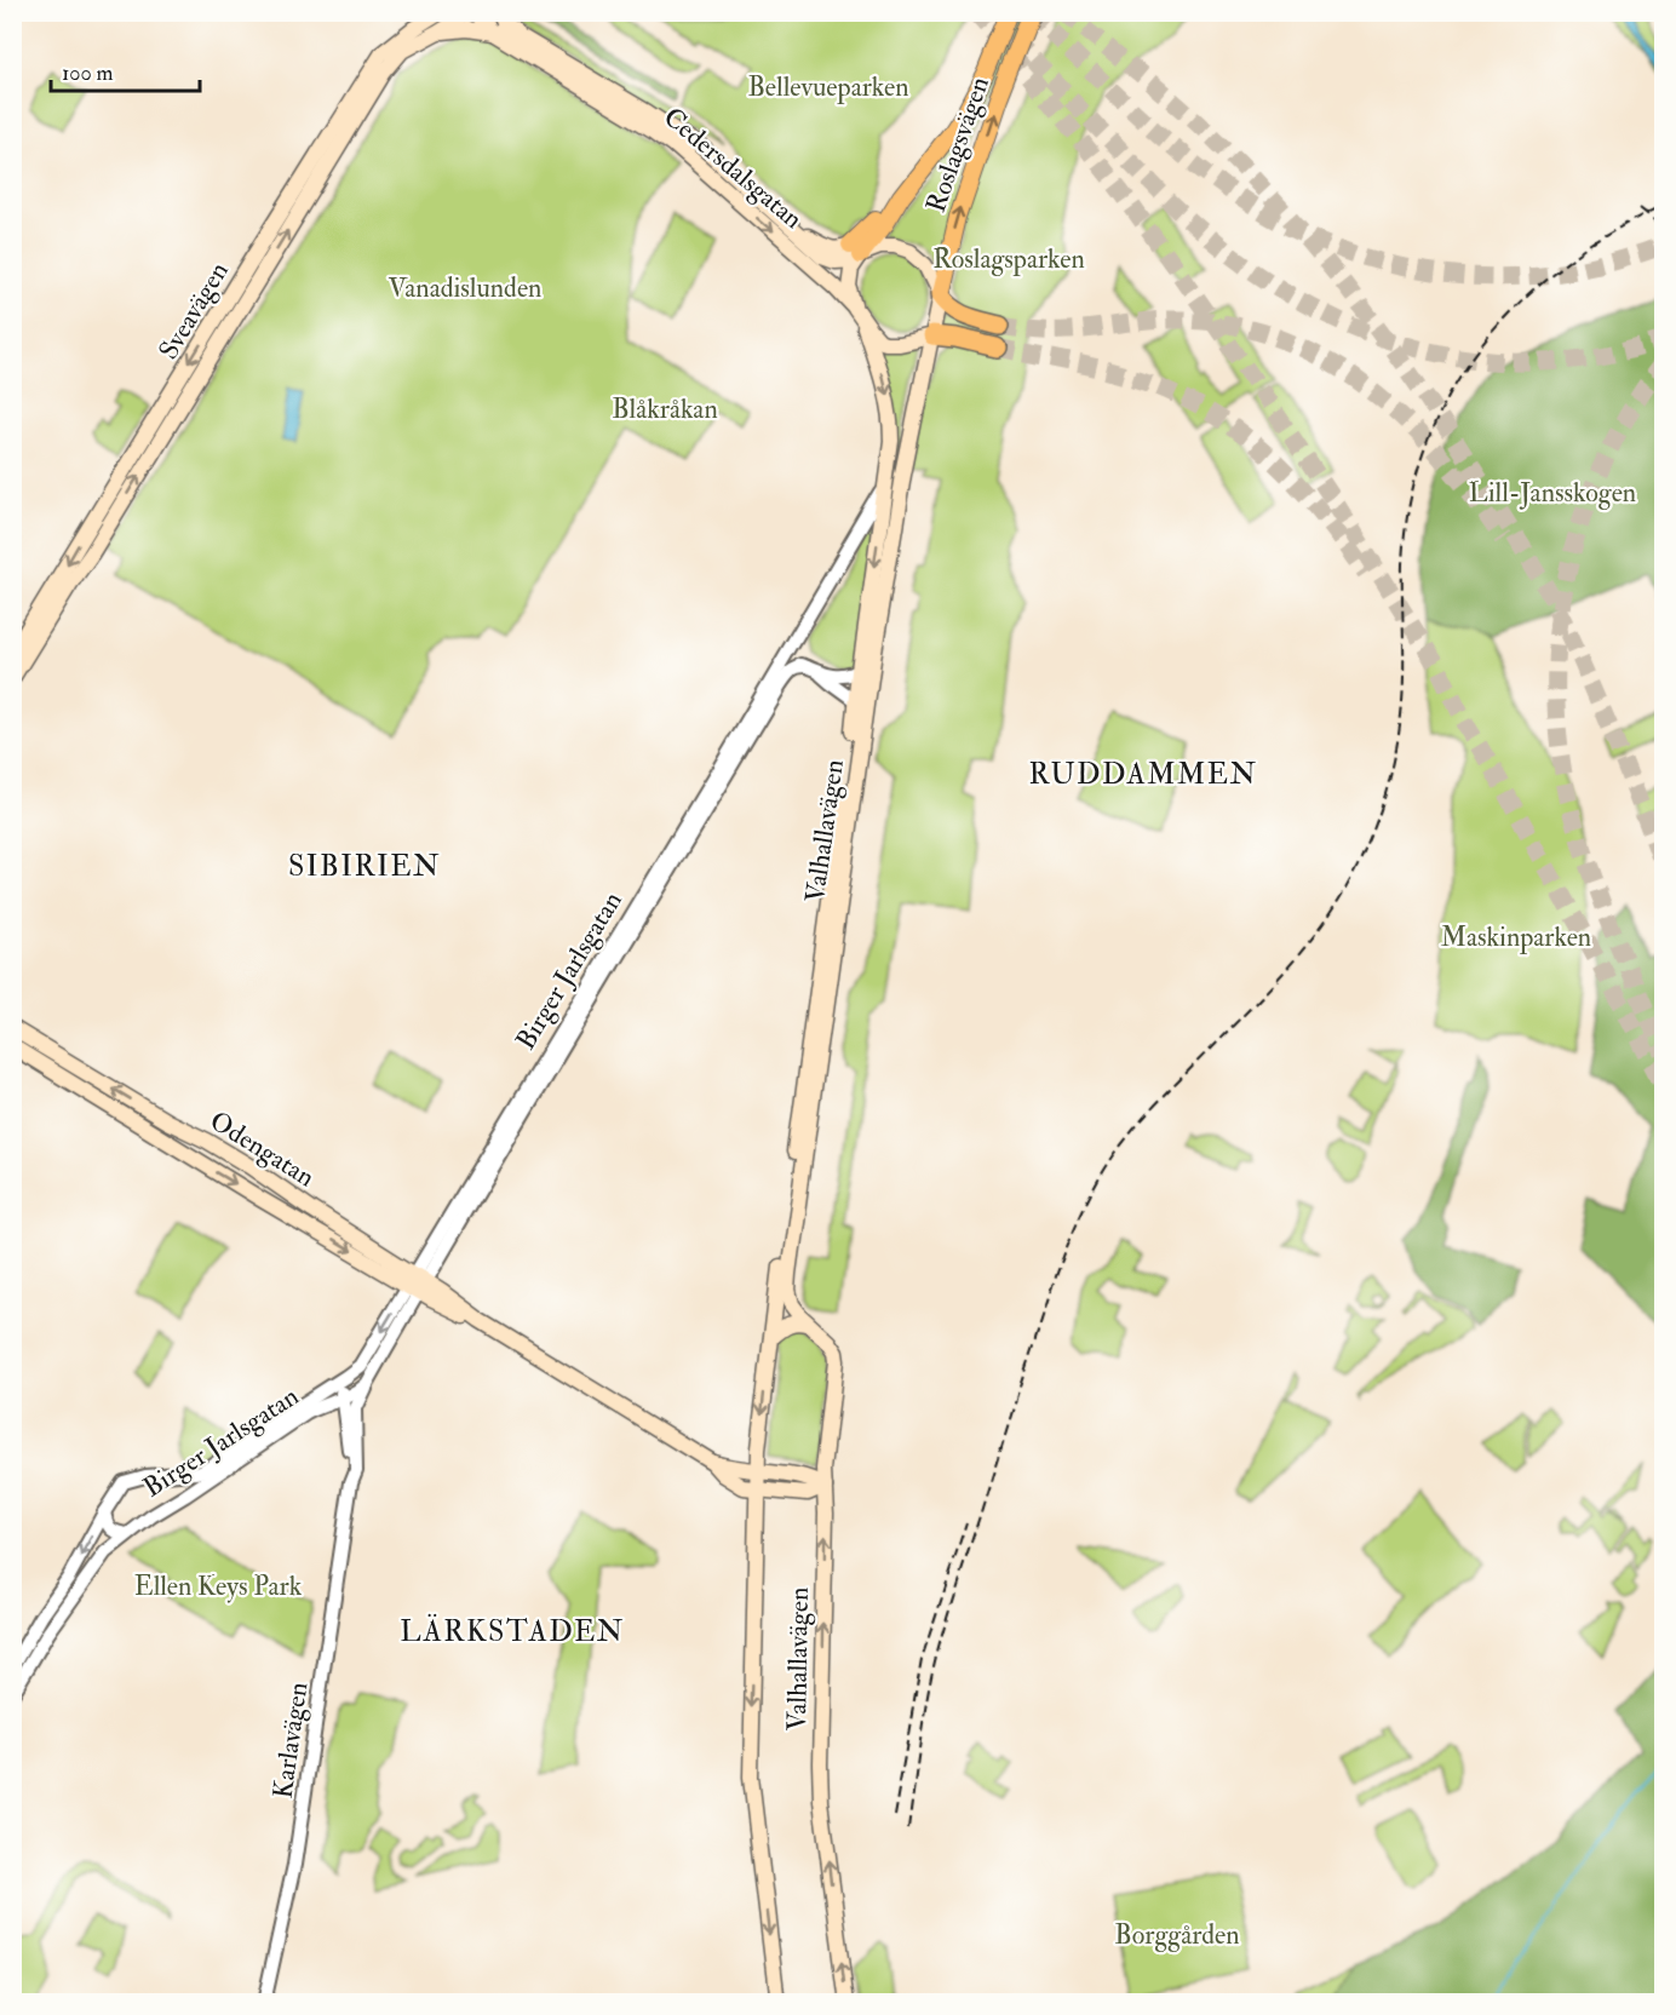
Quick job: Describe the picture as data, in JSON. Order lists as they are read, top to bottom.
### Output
{
  "streets": {
    "main road": [
      "Roslagsvägen",
      "Cedersdalsgatan",
      "Sveavägen",
      "Valhallavägen",
      "Birger Jarlsgatan",
      "Odengatan"
    ],
    "street": ["Karlavägen"]
  },
  "crossings": [
    ["Roslagsvägen", "Cedersdalsgatan"],
    ["Roslagsvägen", "Valhallavägen"],
    ["Roslagsvägen", "Birger Jarlsgatan"],
    ["Cedersdalsgatan", "Sveavägen"],
    ["Cedersdalsgatan", "Valhallavägen"],
    ["Cedersdalsgatan", "Birger Jarlsgatan"],
    ["Valhallavägen", "Birger Jarlsgatan"],
    ["Valhallavägen", "Odengatan"],
    ["Birger Jarlsgatan", "Odengatan"],
    ["Birger Jarlsgatan", "Karlavägen"]
  ],
  "districts": ["RUDDAMMEN", "SIBIRIEN", "LÄRKSTADEN"],
  "parks": [
    "Bellevueparken",
    "Roslagsparken",
    "Vanadislunden",
    "Blåkråkan",
    "Lill-Jansskogen",
    "Maskinparken",
    "Ellen Keys Park",
    "Borggården"
  ],
  "scale_bar": "100 m"
}
